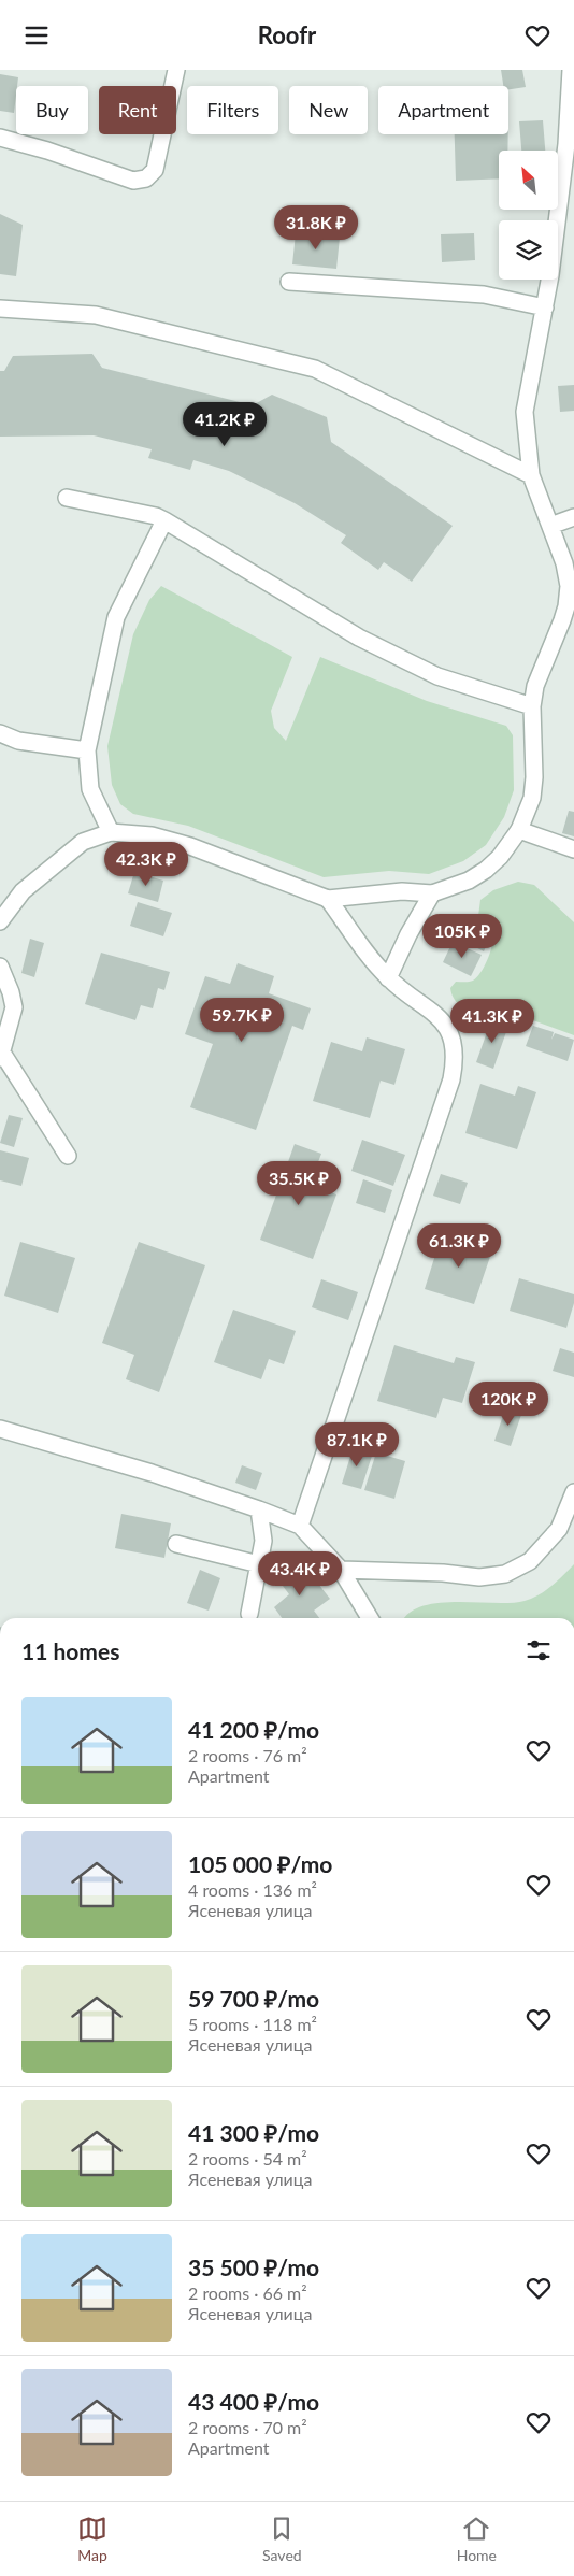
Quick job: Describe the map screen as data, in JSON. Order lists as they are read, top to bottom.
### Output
{
  "north": "top left",
  "page": {
    "header": "Roofr",
    "chip": [
      "Buy",
      "Rent",
      "Filters",
      "New",
      "Apartment"
    ],
    "price": [
      "31.8K ₽",
      "41.2K ₽",
      "42.3K ₽",
      "105K ₽",
      "59.7K ₽",
      "41.3K ₽",
      "35.5K ₽",
      "61.3K ₽",
      "120K ₽",
      "87.1K ₽",
      "43.4K ₽"
    ],
    "heading": "11 homes",
    "list": [
      {
        "name": "41 200 ₽/mo",
        "note": "2 rooms · 76 m² · Apartment"
      },
      {
        "name": "105 000 ₽/mo",
        "note": "4 rooms · 136 m² · Ясеневая улица"
      },
      {
        "name": "59 700 ₽/mo",
        "note": "5 rooms · 118 m² · Ясеневая улица"
      },
      {
        "name": "41 300 ₽/mo",
        "note": "2 rooms · 54 m² · Ясеневая улица"
      },
      {
        "name": "35 500 ₽/mo",
        "note": "2 rooms · 66 m² · Ясеневая улица"
      },
      {
        "name": "43 400 ₽/mo",
        "note": "2 rooms · 70 m² · Apartment"
      }
    ],
    "tabs": ["Map", "Saved", "Home"]
  }
}
